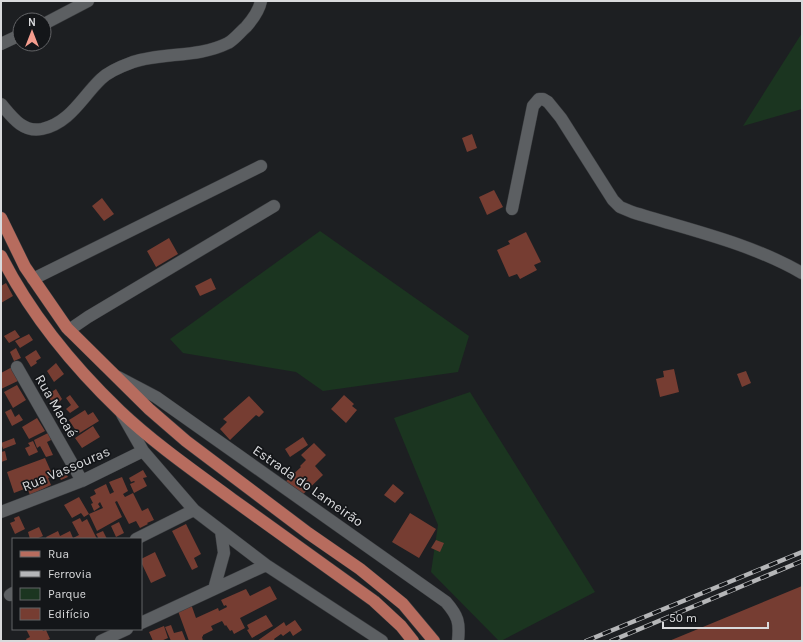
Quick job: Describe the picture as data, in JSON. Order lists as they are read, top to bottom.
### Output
{
  "streets": {
    "main road": ["Estrada do Lameirão"],
    "street": ["Rua Macaé", "Rua Vassouras"]
  },
  "crossings": [
    ["Rua Macaé", "Rua Vassouras"]
  ],
  "legend": [
    "Rua",
    "Ferrovia",
    "Parque",
    "Edifício"
  ],
  "scale_bar": "50 m",
  "north": "top"
}
